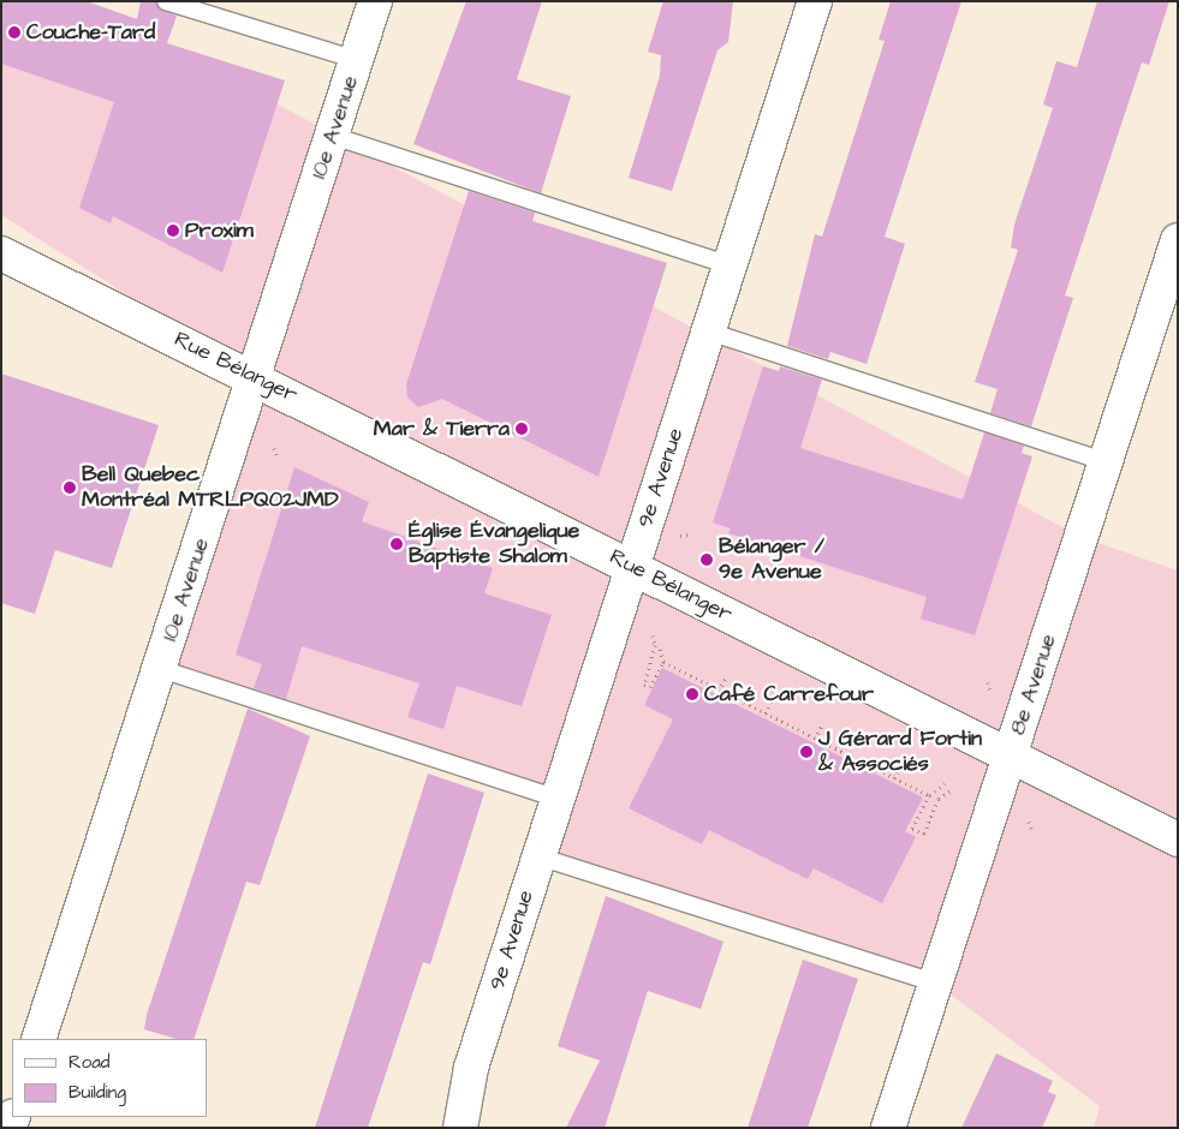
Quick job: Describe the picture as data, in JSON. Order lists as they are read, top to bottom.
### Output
{
  "streets": {
    "street": [
      "10e Avenue",
      "Rue Bélanger",
      "9e Avenue",
      "8e Avenue"
    ]
  },
  "crossings": [
    ["10e Avenue", "Rue Bélanger"],
    ["Rue Bélanger", "9e Avenue"],
    ["Rue Bélanger", "8e Avenue"]
  ],
  "places": [
    "Couche-Tard",
    "Proxim",
    "Mar & Tierra",
    "Bell Quebec Montréal MTRLPQ02JMD",
    "Église Évangelique Baptiste Shalom",
    "Bélanger / 9e Avenue",
    "Café Carrefour",
    "J Gérard Fortin & Associés"
  ],
  "legend": ["Road", "Building"]
}
